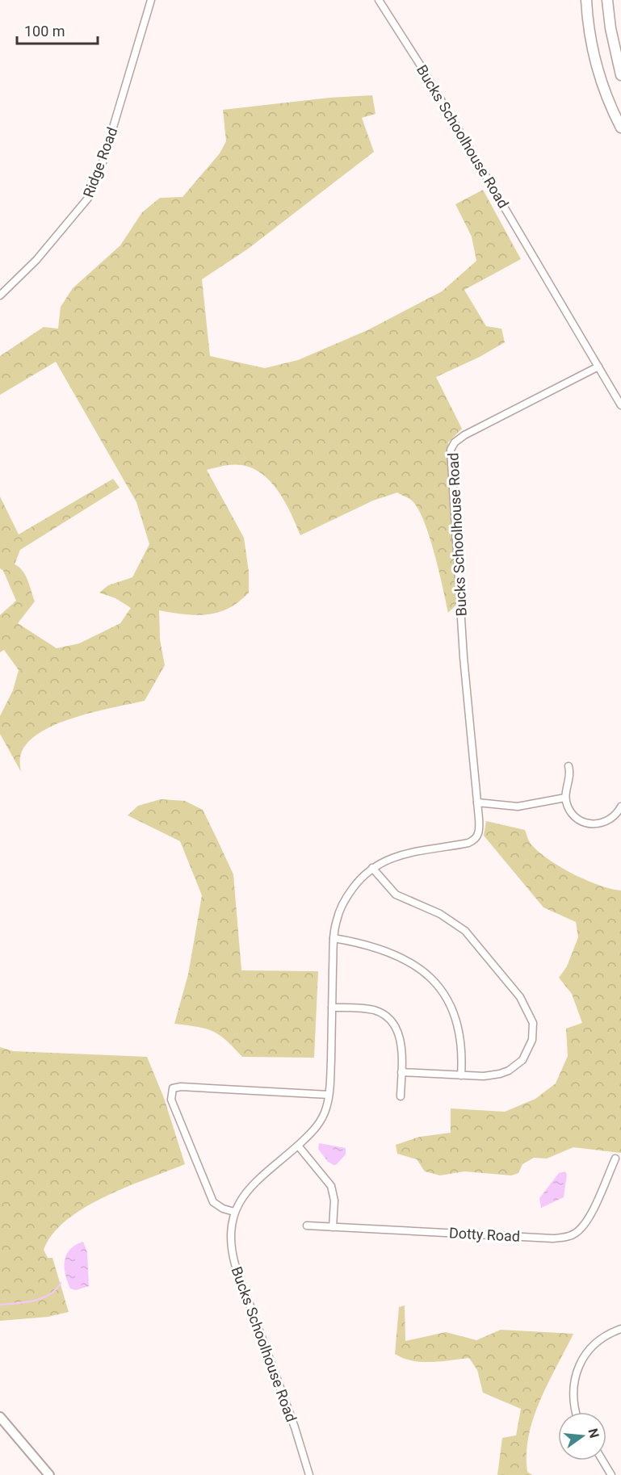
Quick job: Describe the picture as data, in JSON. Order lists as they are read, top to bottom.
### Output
{
  "streets": {
    "street": ["Bucks Schoolhouse Road", "Ridge Road", "Dotty Road"]
  },
  "scale_bar": "100 m",
  "north": "right"
}
